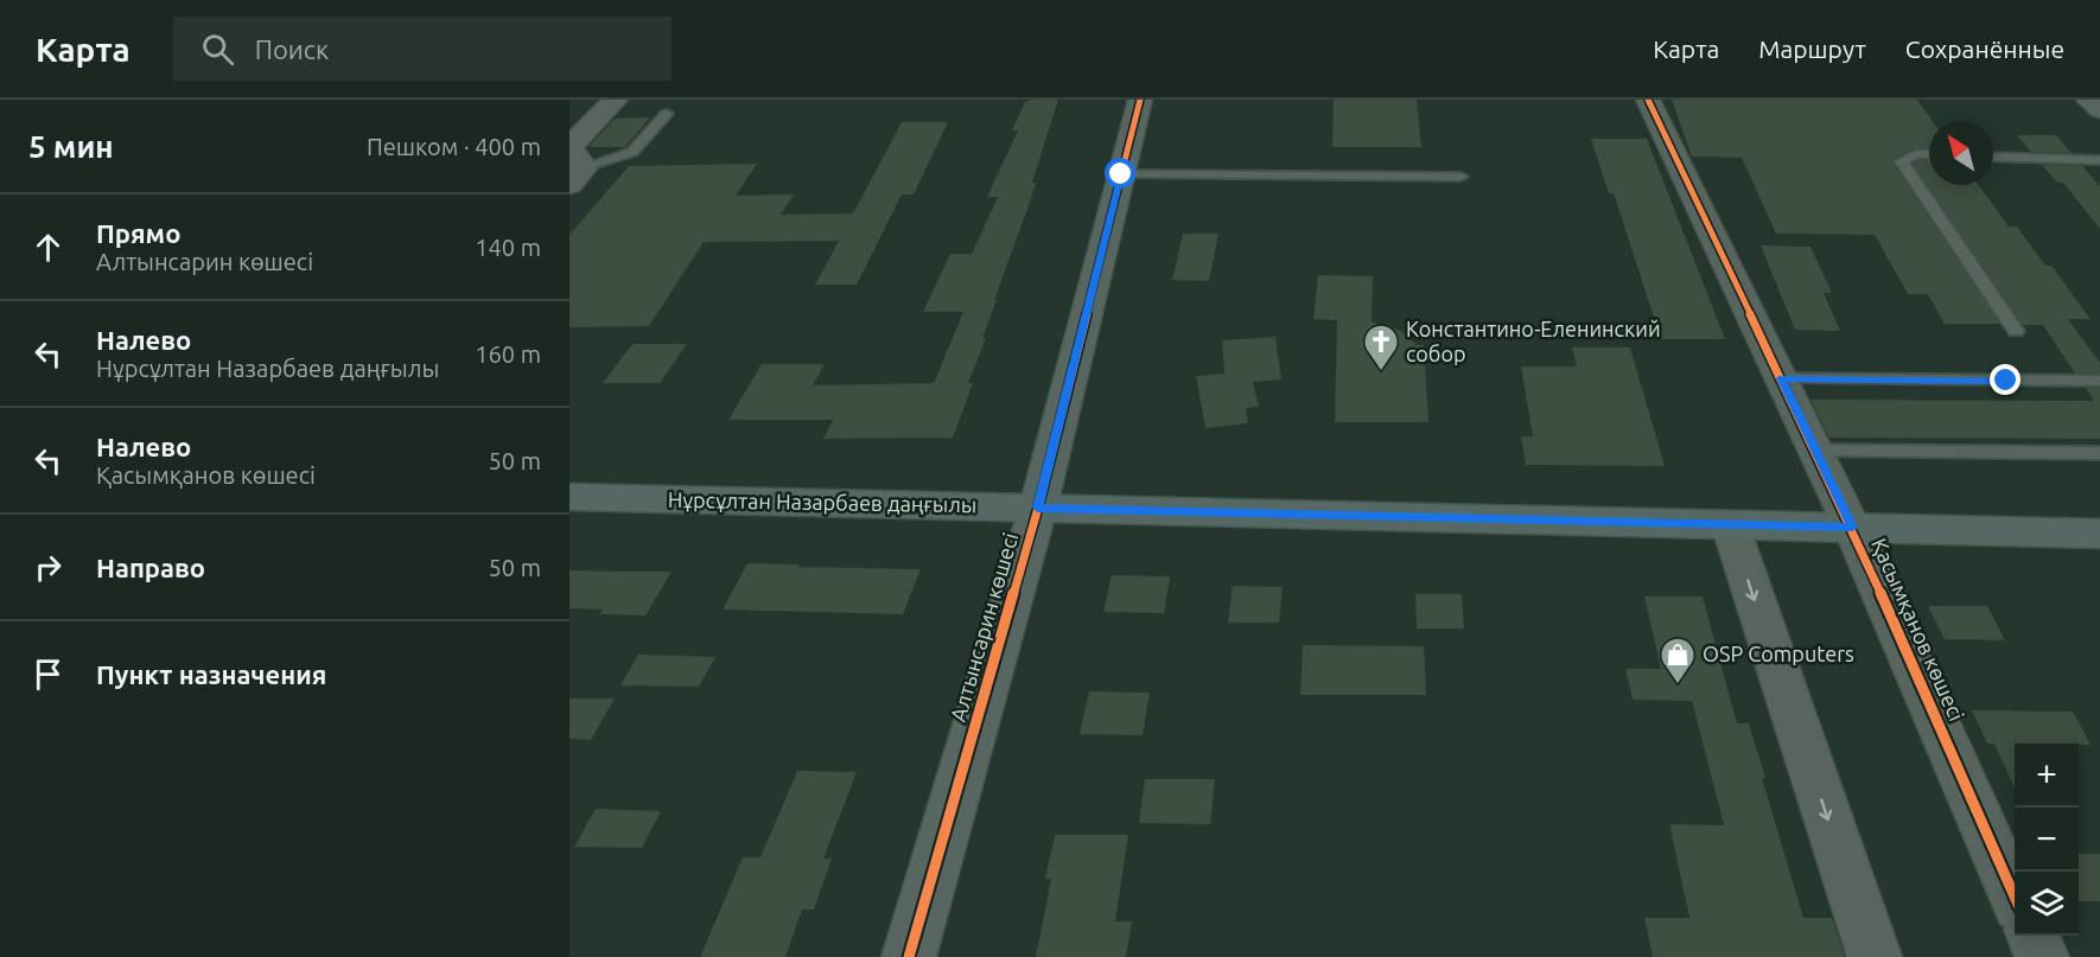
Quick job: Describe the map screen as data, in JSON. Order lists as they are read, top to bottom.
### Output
{
  "streets": {
    "main road": ["Нұрсұлтан Назарбаев даңғылы"],
    "street": ["Алтынсарин көшесі", "Қасымқанов көшесі"]
  },
  "crossings": [
    ["Нұрсұлтан Назарбаев даңғылы", "Алтынсарин көшесі"],
    ["Нұрсұлтан Назарбаев даңғылы", "Қасымқанов көшесі"]
  ],
  "places": {
    "church": ["Константино-Еленинский собор"],
    "shop": ["OSP Computers"]
  },
  "north": "top left",
  "page": {
    "header": "Карта",
    "search": "Поиск",
    "nav": ["Карта", "Маршрут", "Сохранённые"],
    "heading": ["5 мин", "Пешком · 400 m"],
    "list": [
      ["Прямо", "Алтынсарин көшесі", "140 m"],
      ["Налево", "Нұрсұлтан Назарбаев даңғылы", "160 m"],
      ["Налево", "Қасымқанов көшесі", "50 m"],
      ["Направо", "50 m"],
      "Пункт назначения"
    ],
    "map_buttons": ["+", "−"]
  }
}
